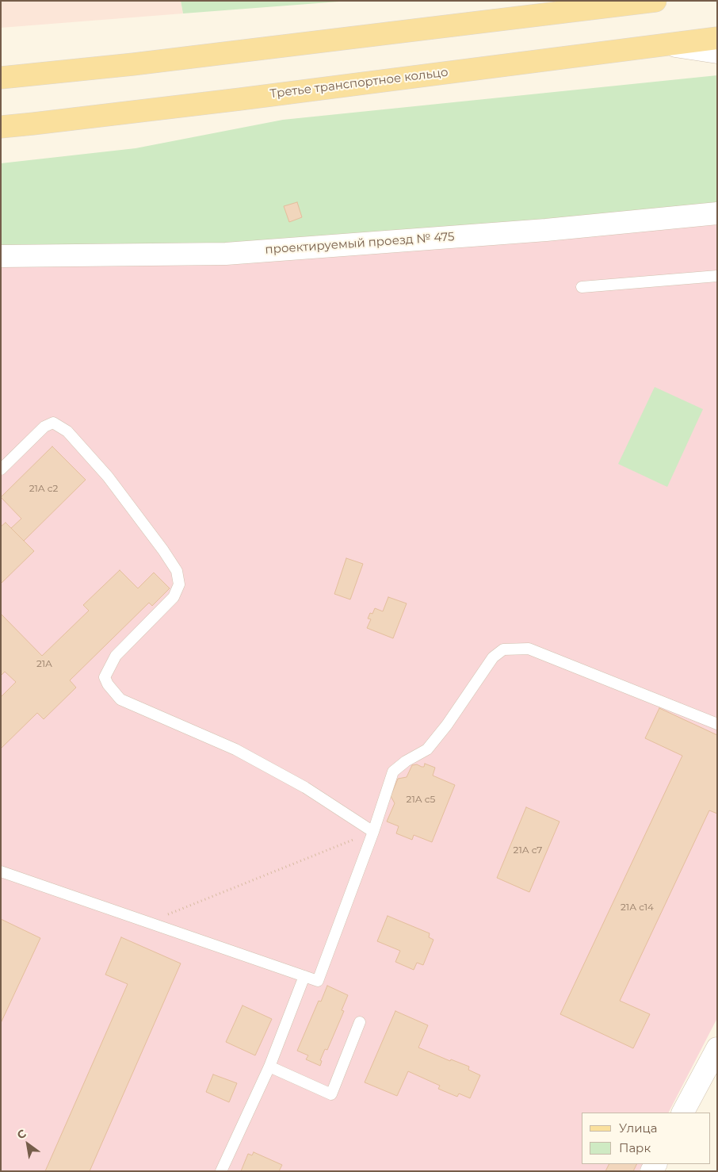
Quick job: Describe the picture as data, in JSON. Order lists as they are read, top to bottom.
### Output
{
  "streets": {
    "main road": ["Третье транспортное кольцо"],
    "street": ["проектируемый проезд № 475"]
  },
  "house_numbers": [
    "21А с2",
    "21А",
    "21А с5",
    "21А с7",
    "21А с14"
  ],
  "legend": ["Улица", "Парк"],
  "north": "top left"
}
